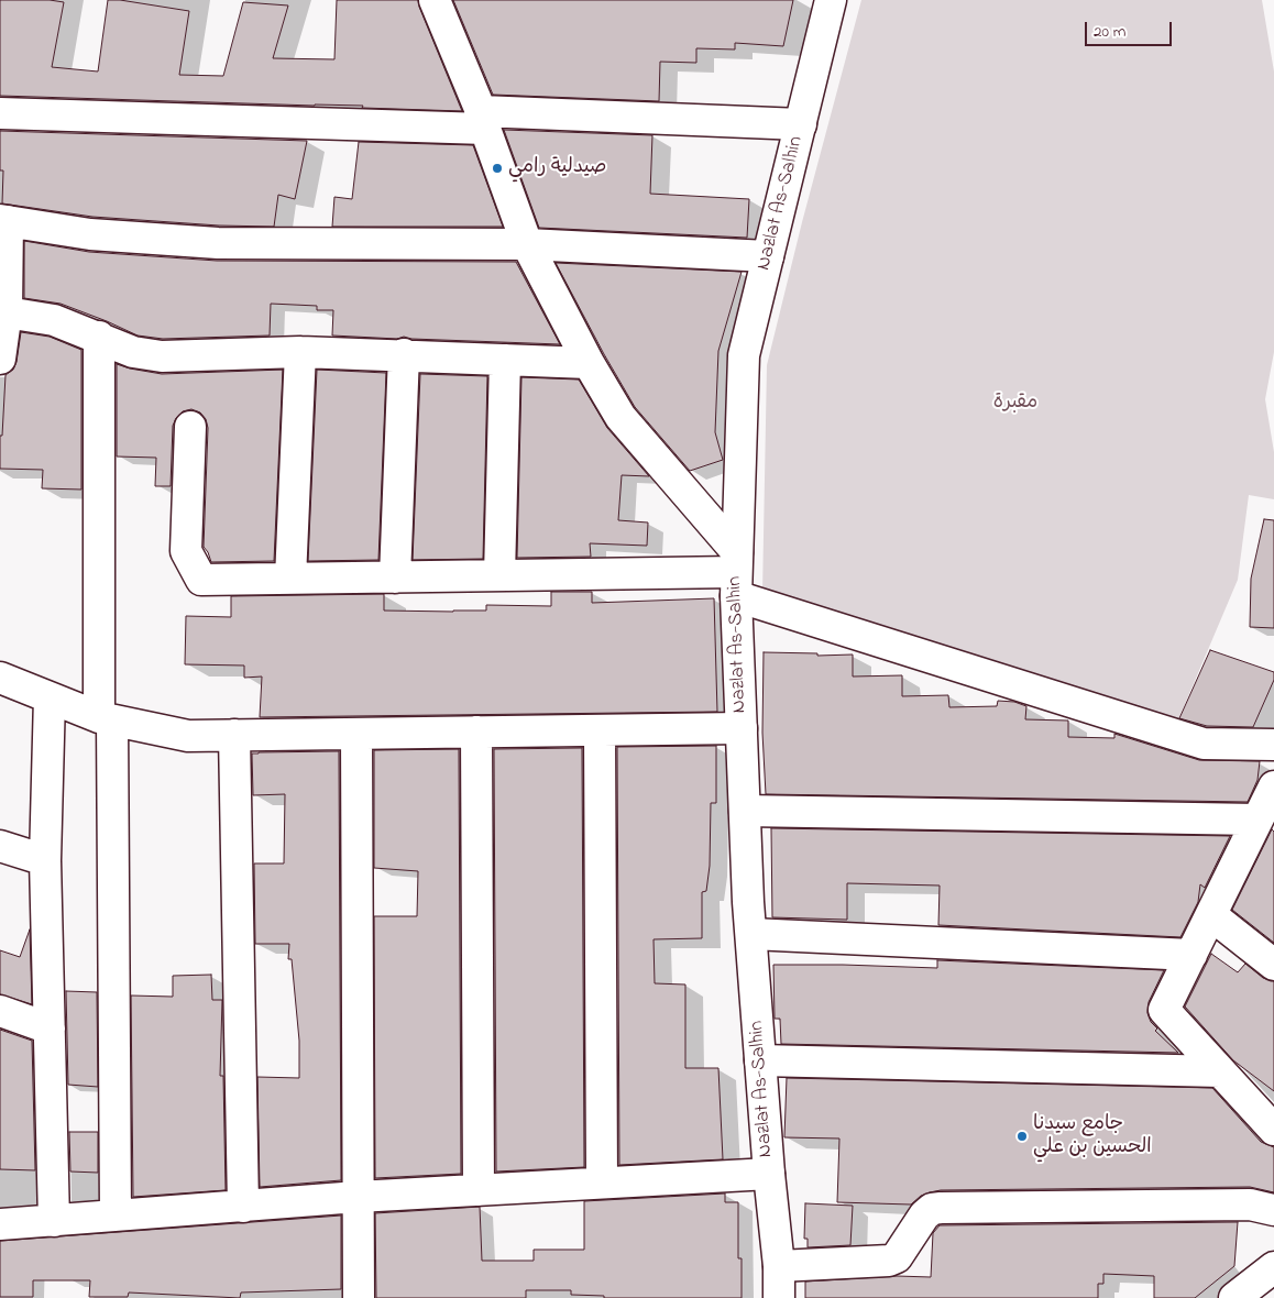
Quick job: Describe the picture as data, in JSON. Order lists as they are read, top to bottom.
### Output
{
  "streets": {
    "street": ["Nazlat As-Salhin"]
  },
  "parks": ["مقبرة"],
  "places": ["صيدلية رامي", "جامع سيدنا الحسين بن علي"],
  "scale_bar": "20 m"
}
